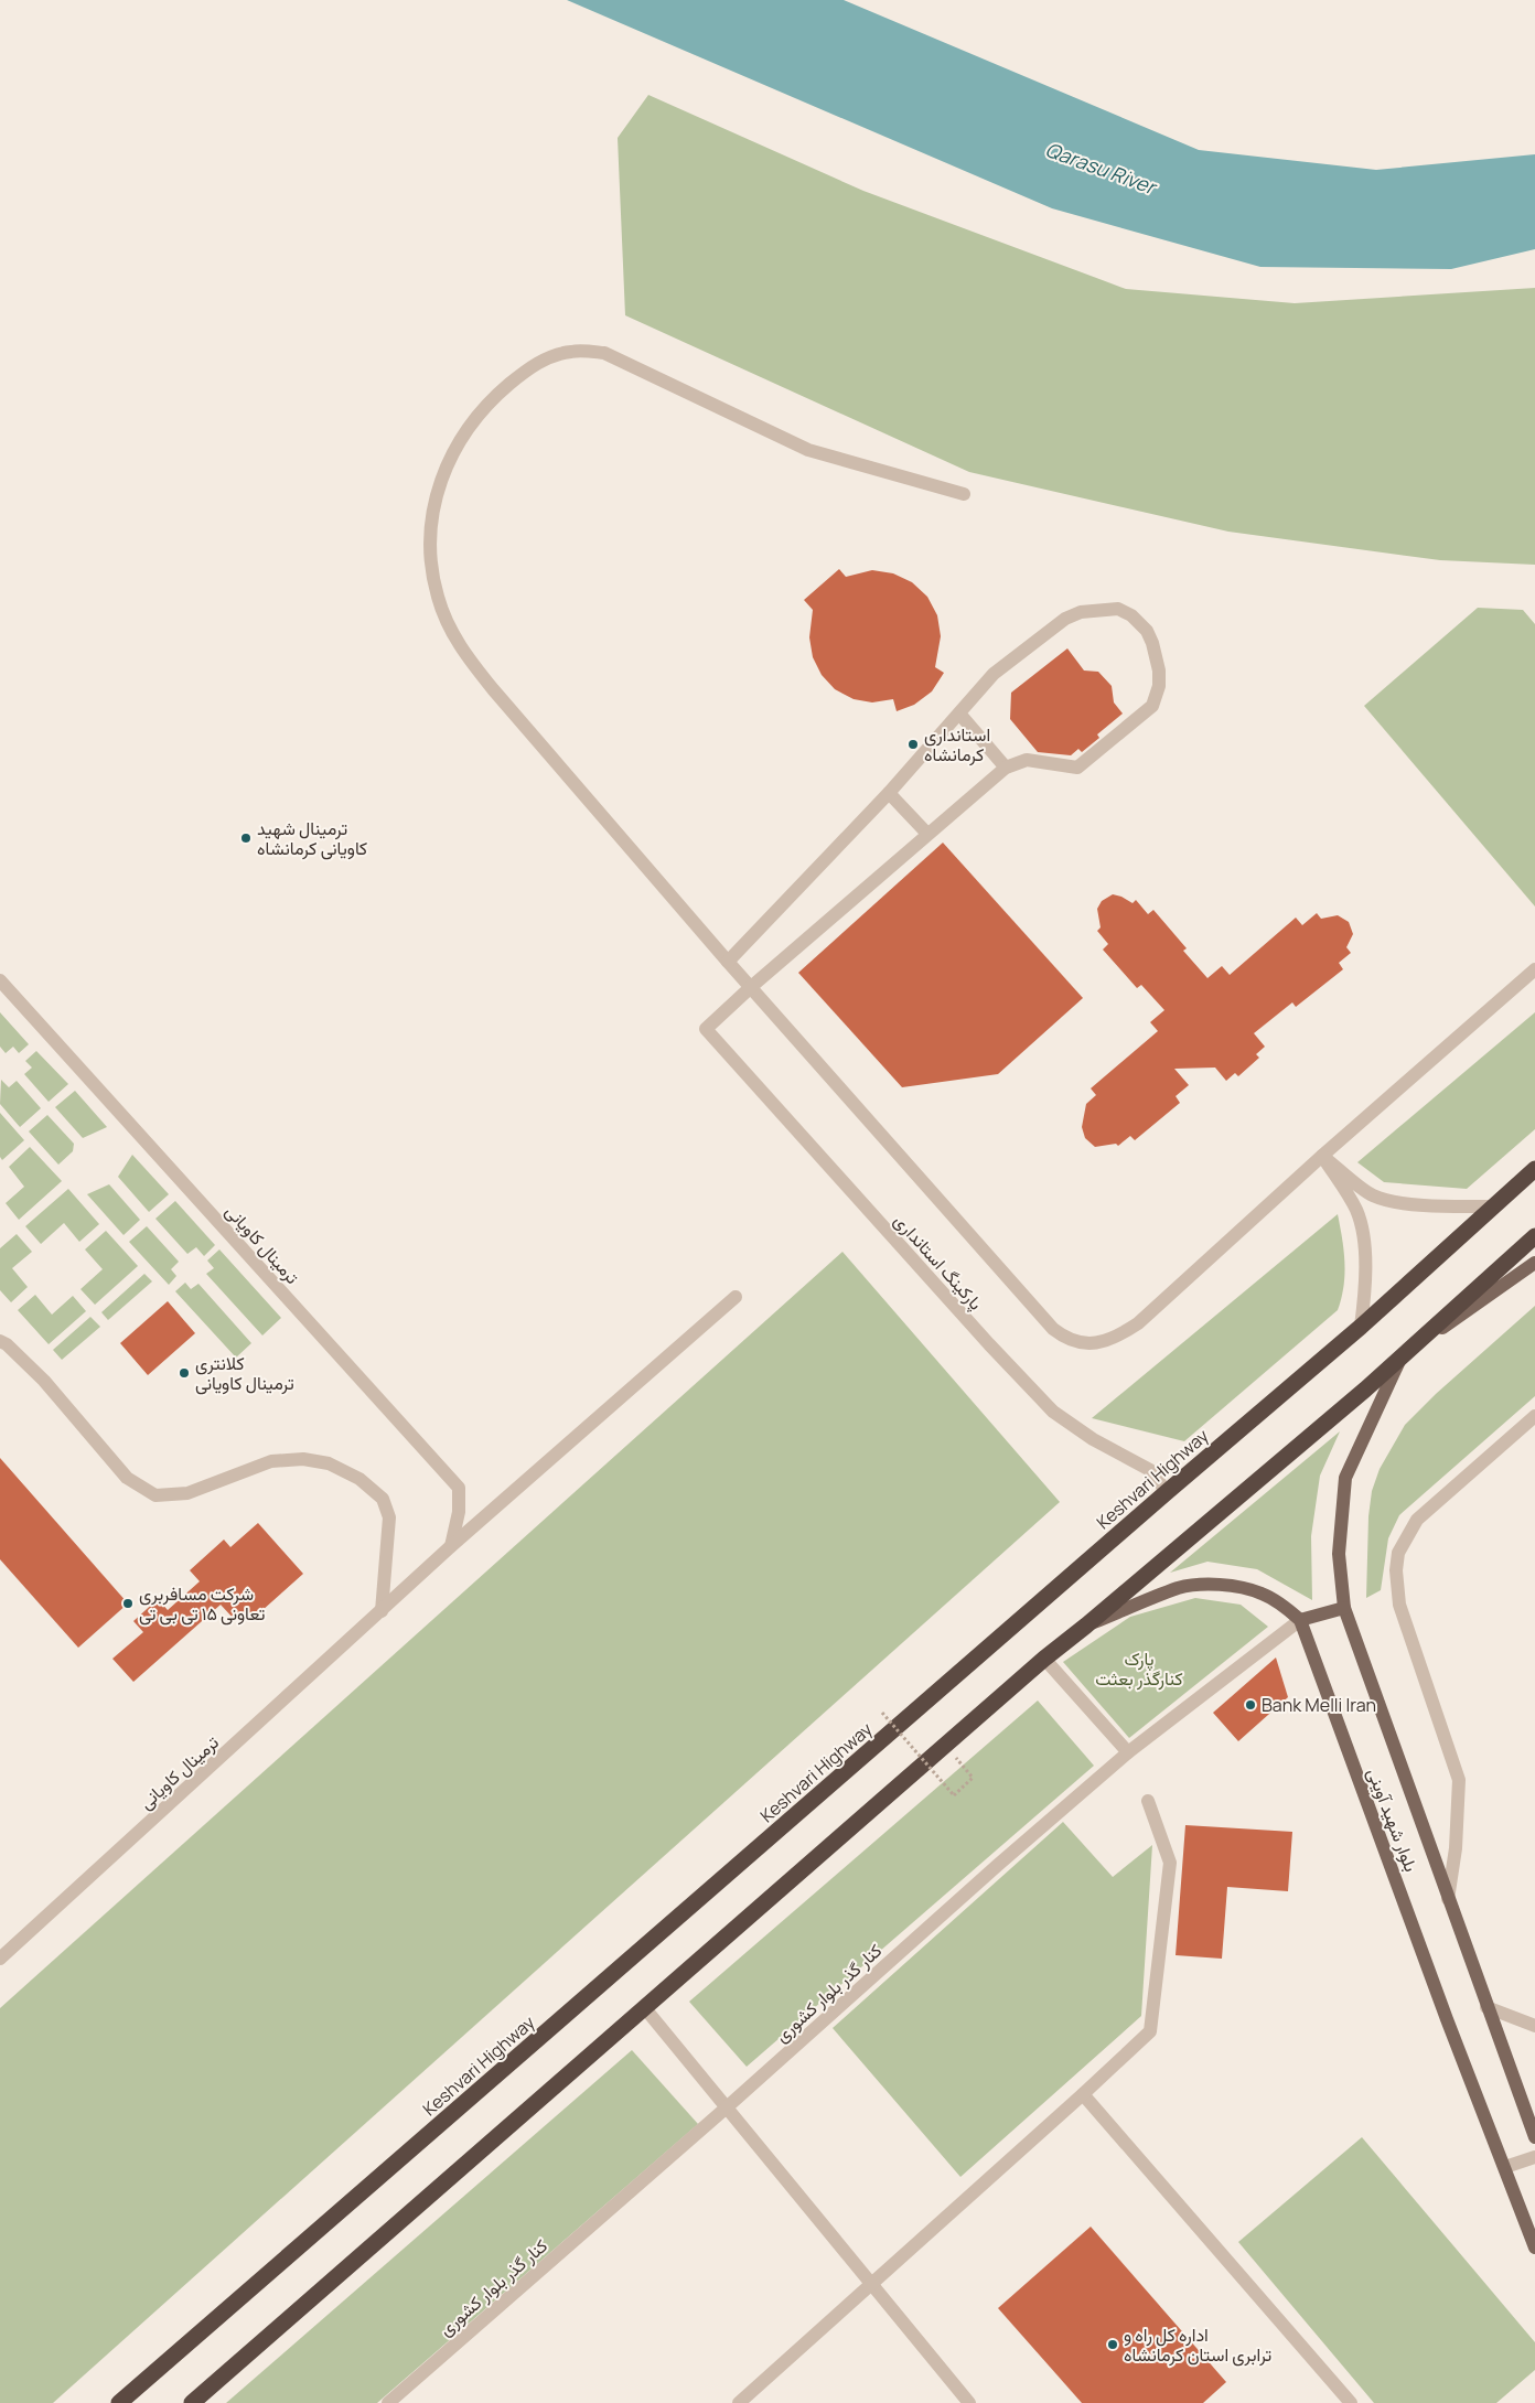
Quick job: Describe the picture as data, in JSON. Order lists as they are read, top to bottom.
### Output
{
  "streets": {
    "highway": ["Keshvari Highway"],
    "main road": ["بلوار شهید آوینی"],
    "street": ["ترمینال کاویانی", "پارکینگ استانداری", "کنار گذر بلوار کشوری"]
  },
  "crossings": [
    ["پارکینگ استانداری", "Keshvari Highway"],
    ["بلوار شهید آوینی", "کنار گذر بلوار کشوری"]
  ],
  "water": ["Qarasu River"],
  "parks": ["پارک کنارگذر بعثت"],
  "places": [
    "استانداری کرمانشاه",
    "ترمینال شهید کاویانی کرمانشاه",
    "کلانتری ترمینال کاویانی",
    "شرکت مسافربری تعاونی ۱۵ تی بی تی",
    "Bank Melli Iran",
    "اداره کل راه و ترابری استان کرمانشاه"
  ]
}
